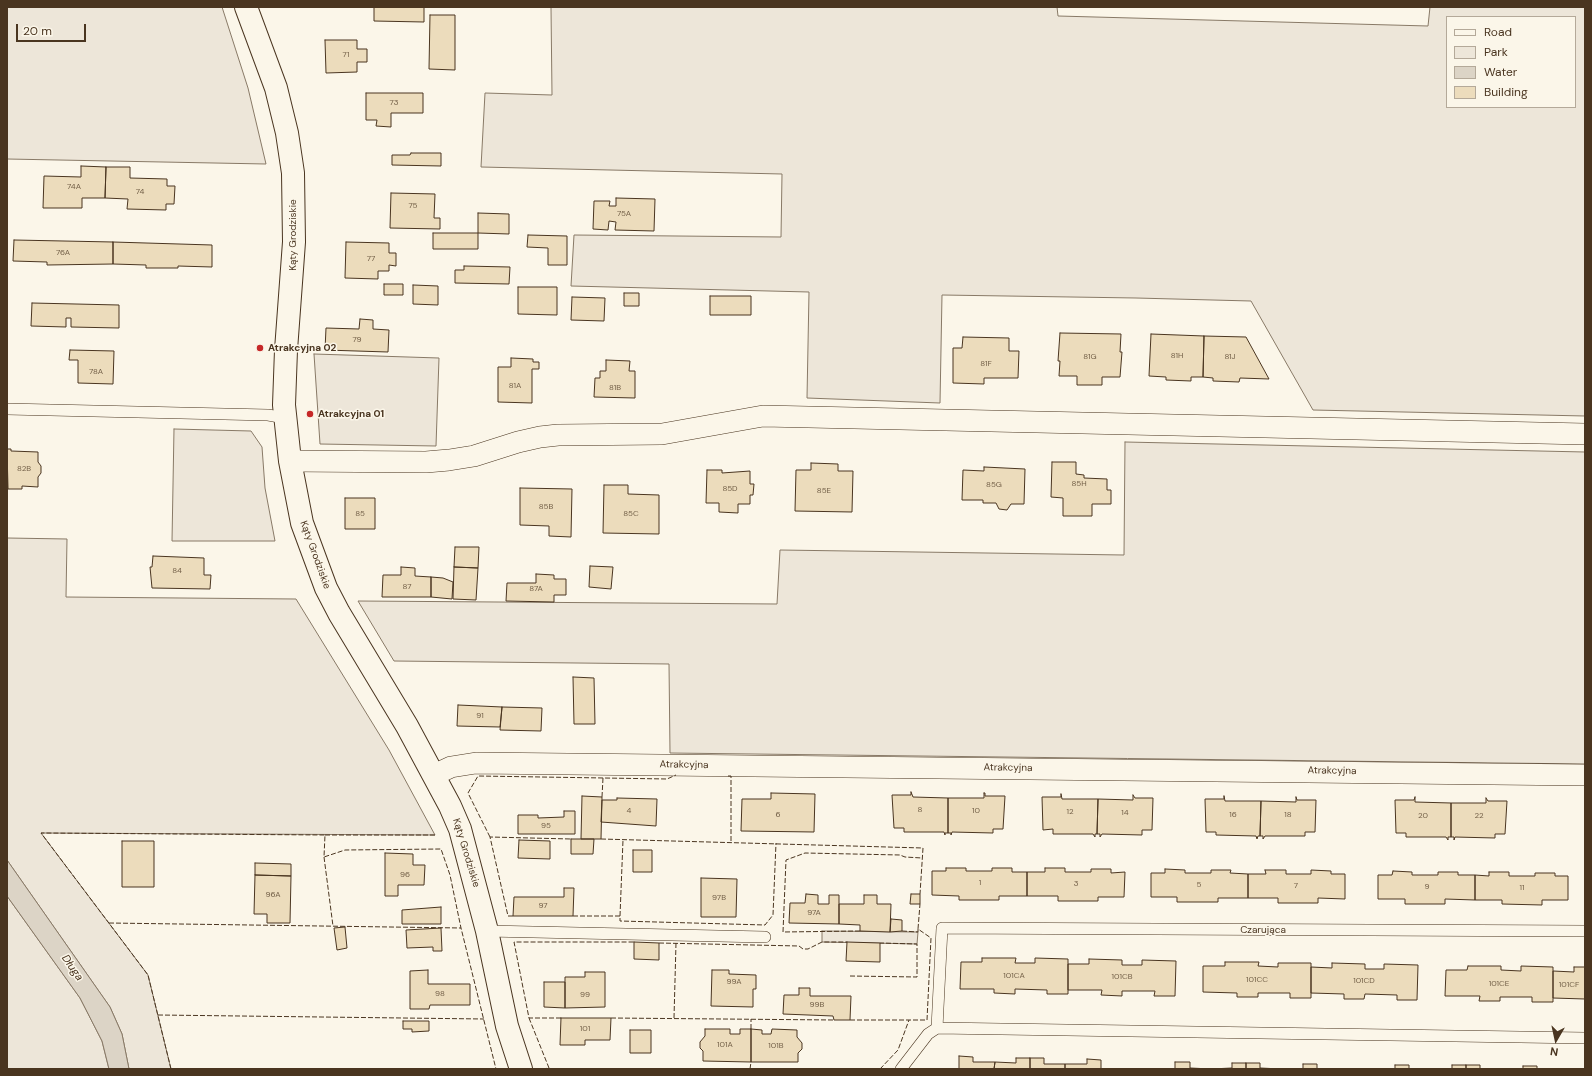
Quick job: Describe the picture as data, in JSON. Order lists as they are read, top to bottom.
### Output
{
  "streets": {
    "street": ["Kąty Grodziskie", "Atrakcyjna"],
    "lane": ["Czarująca"]
  },
  "crossings": [
    ["Kąty Grodziskie", "Atrakcyjna"]
  ],
  "water": ["Długa"],
  "places": ["Atrakcyjna 02", "Atrakcyjna 01"],
  "house_numbers": [
    "71",
    "73",
    "74A",
    "74",
    "75",
    "75A",
    "76A",
    "77",
    "79",
    "81H",
    "81G",
    "81J",
    "81F",
    "78A",
    "81A",
    "81B",
    "82B",
    "85H",
    "85G",
    "85D",
    "85E",
    "85B",
    "85",
    "85C",
    "84",
    "87",
    "87A",
    "91",
    "8",
    "4",
    "10",
    "12",
    "14",
    "6",
    "16",
    "18",
    "20",
    "22",
    "95",
    "96",
    "1",
    "3",
    "5",
    "7",
    "9",
    "11",
    "96A",
    "97B",
    "97",
    "97A",
    "101CA",
    "101CB",
    "101CC",
    "101CD",
    "99A",
    "101CE",
    "101CF",
    "98",
    "99",
    "99B",
    "101",
    "101A",
    "101B"
  ],
  "legend": [
    "Road",
    "Park",
    "Water",
    "Building"
  ],
  "scale_bar": "20 m",
  "north": "bottom"
}
